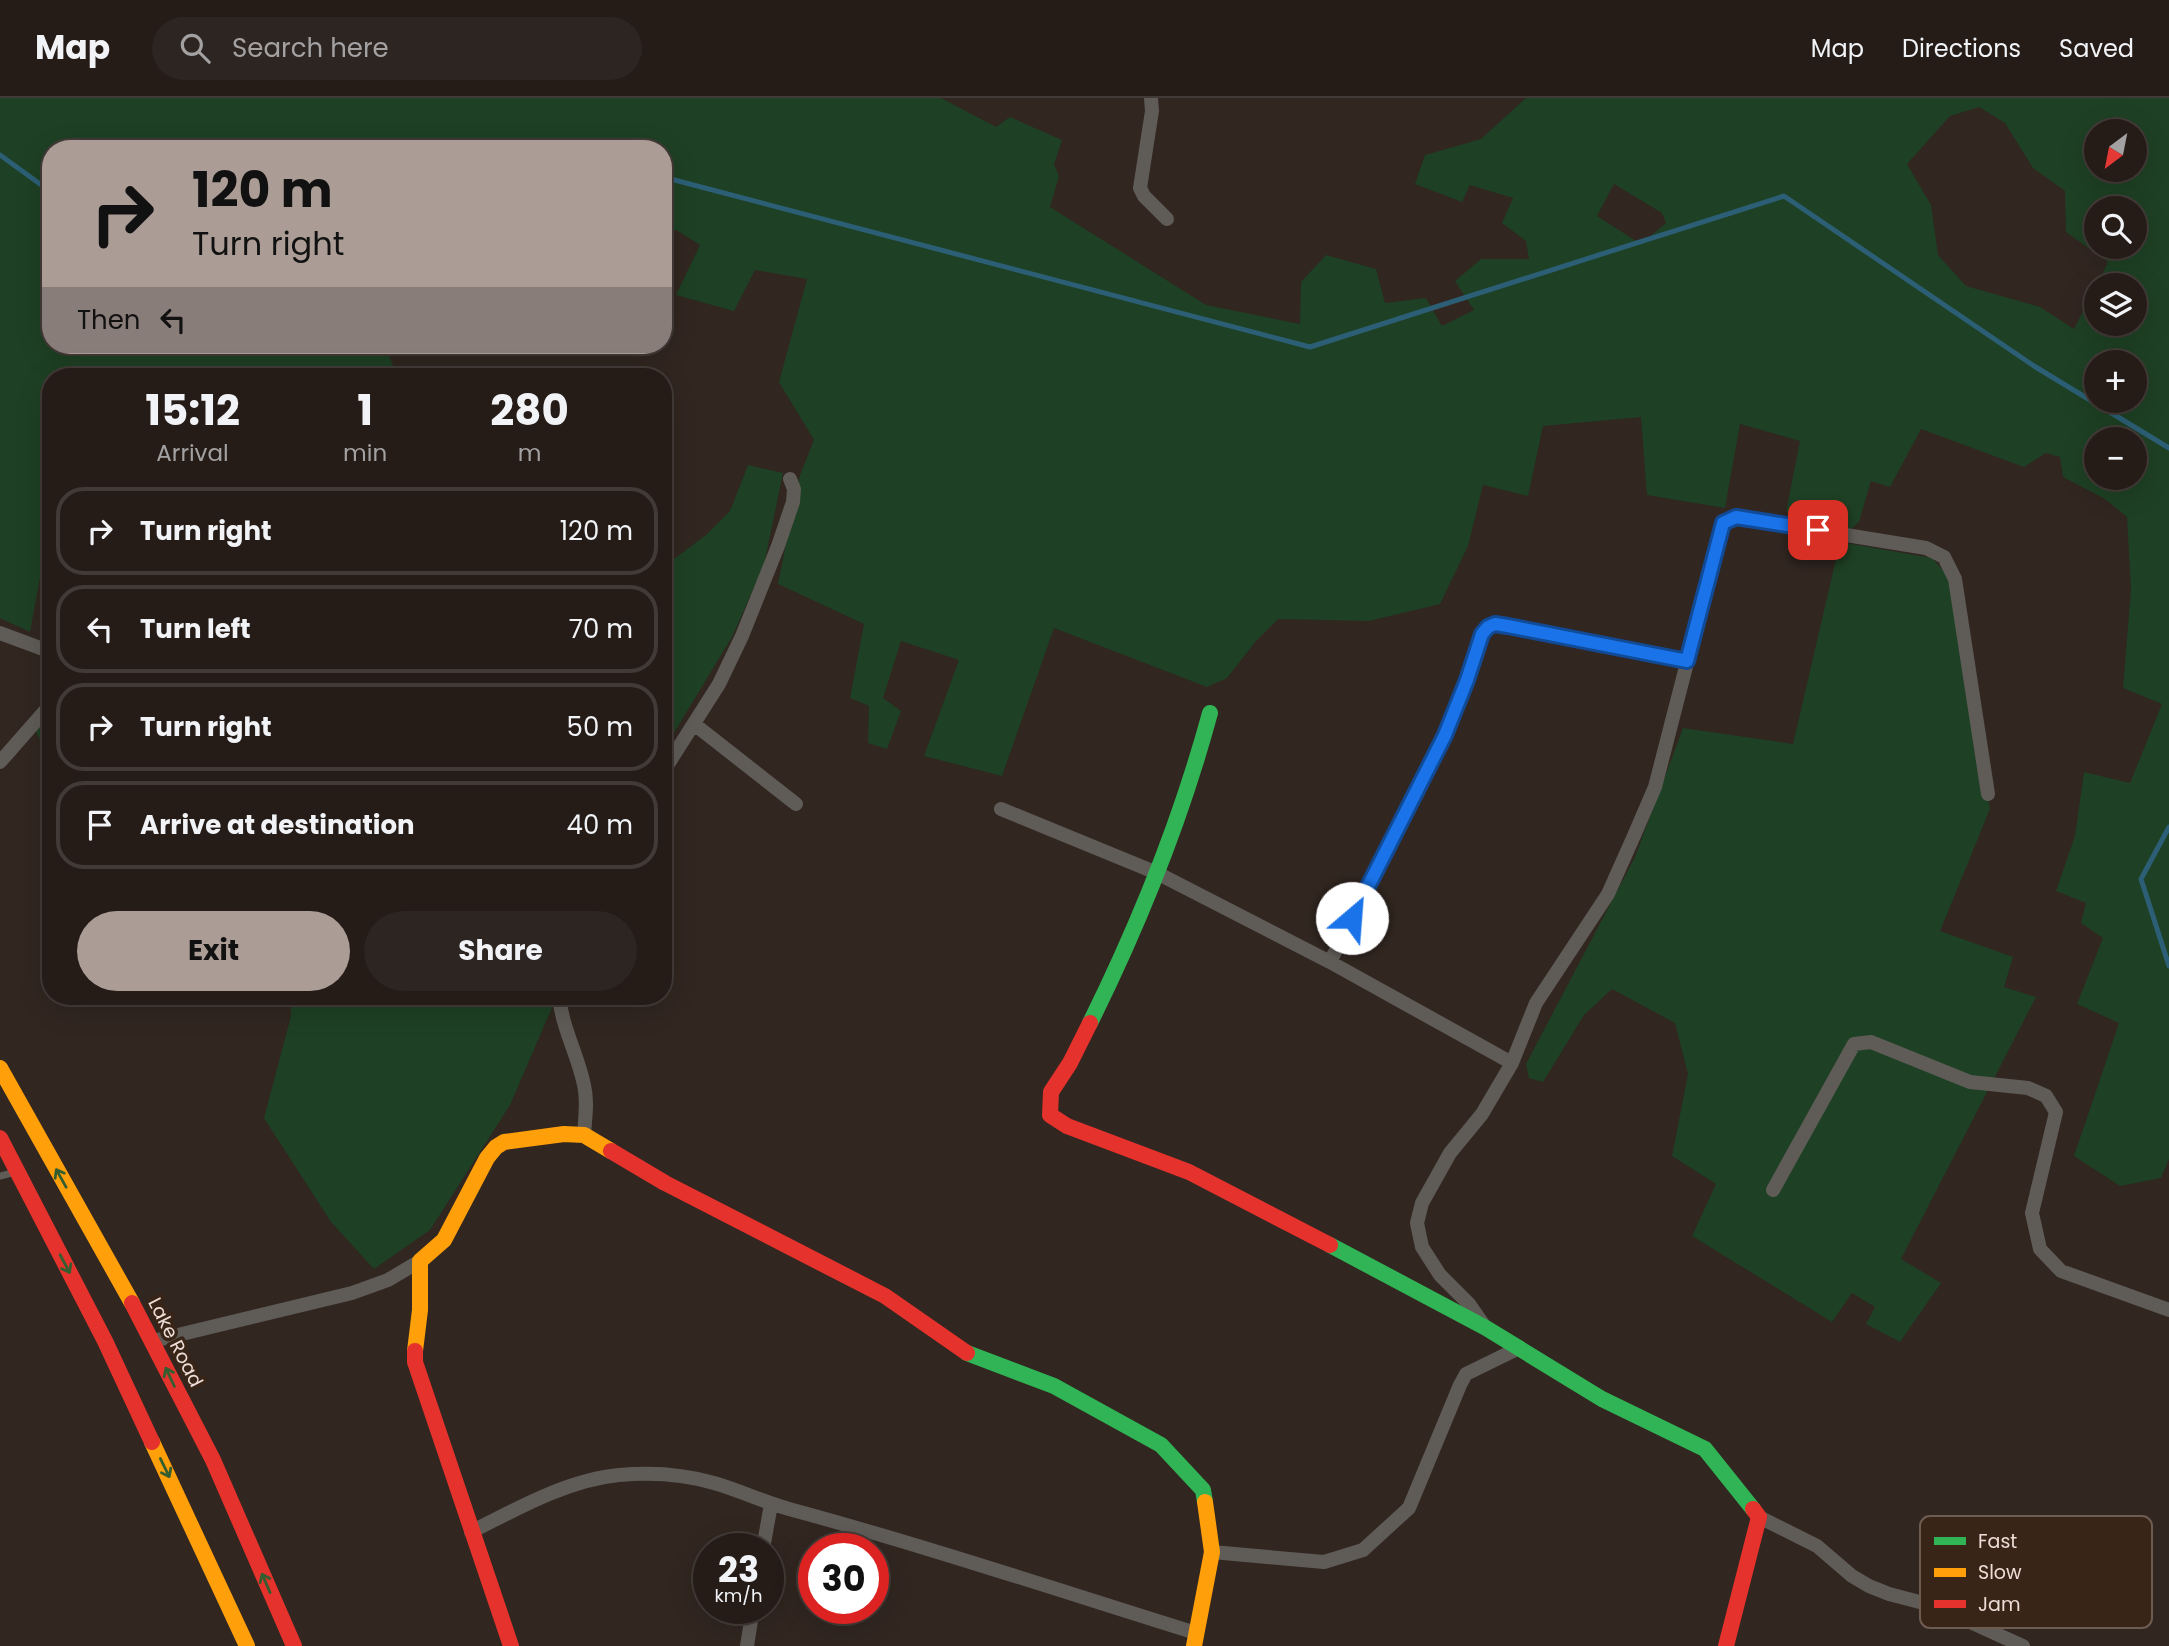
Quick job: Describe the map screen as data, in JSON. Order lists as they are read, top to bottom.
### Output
{
  "streets": {
    "street": ["Lake Road"]
  },
  "legend": ["Fast", "Slow", "Jam"],
  "north": "bottom left",
  "page": {
    "header": "Map",
    "search": "Search here",
    "nav": ["Map", "Directions", "Saved"],
    "map_buttons": ["+", "−"],
    "turn": ["120 m", "Turn right"],
    "then": "Then",
    "eta": [
      "15:12",
      "Arrival",
      "1",
      "min",
      "280",
      "m"
    ],
    "list": [
      {
        "name": "Turn right",
        "value": "120 m"
      },
      {
        "name": "Turn left",
        "value": "70 m"
      },
      {
        "name": "Turn right",
        "value": "50 m"
      },
      {
        "name": "Arrive at destination",
        "value": "40 m"
      }
    ],
    "buttons": ["Exit", "Share"],
    "speed": "23 km/h",
    "limit": "30"
  }
}
